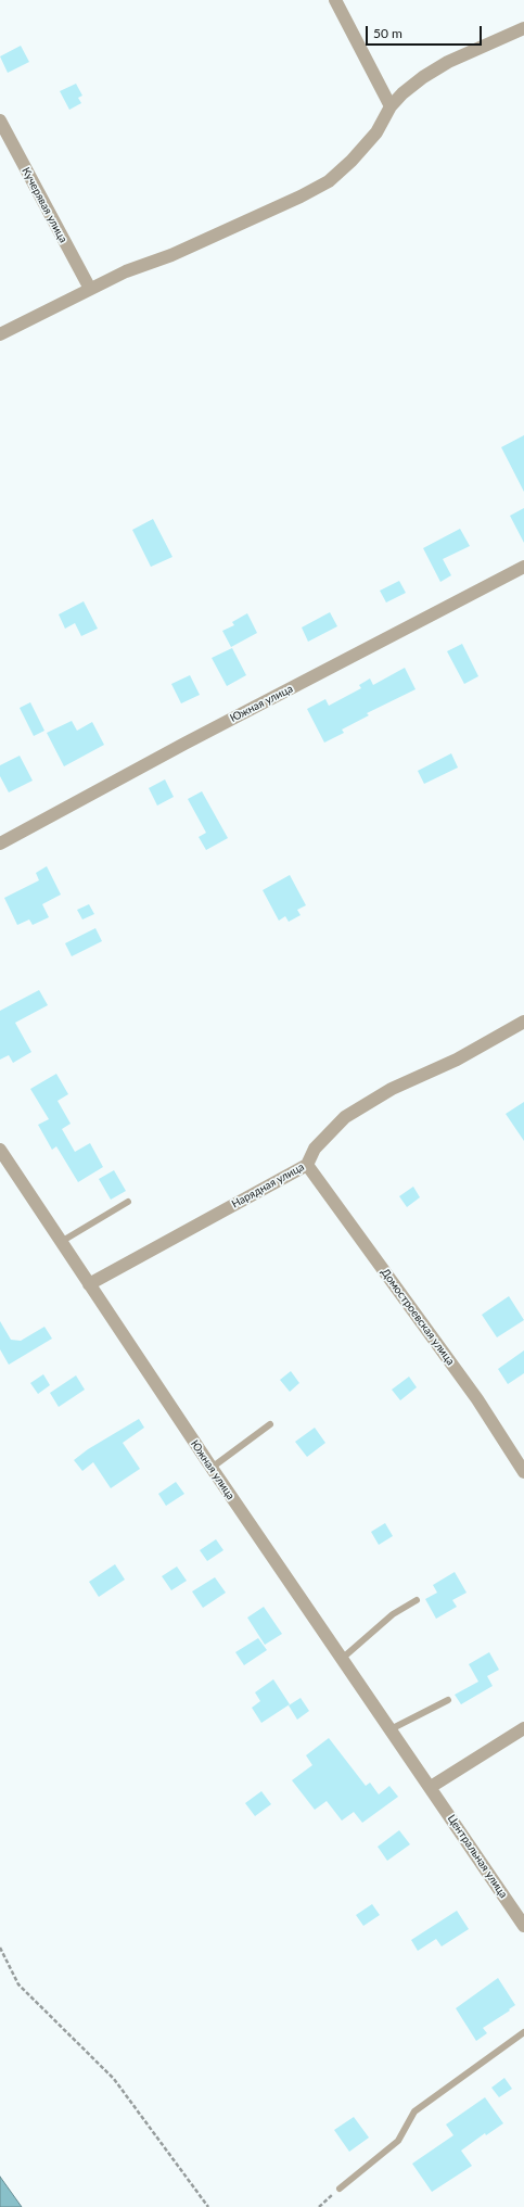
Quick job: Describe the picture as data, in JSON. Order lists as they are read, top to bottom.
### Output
{
  "streets": {
    "street": [
      "Кучерявая улица",
      "Южная улица",
      "Нарядная улица",
      "Домостроевская улица",
      "Центральная улица"
    ]
  },
  "crossings": [
    ["Южная улица", "Нарядная улица"],
    ["Южная улица", "Центральная улица"],
    ["Нарядная улица", "Домостроевская улица"]
  ],
  "scale_bar": "50 m"
}
